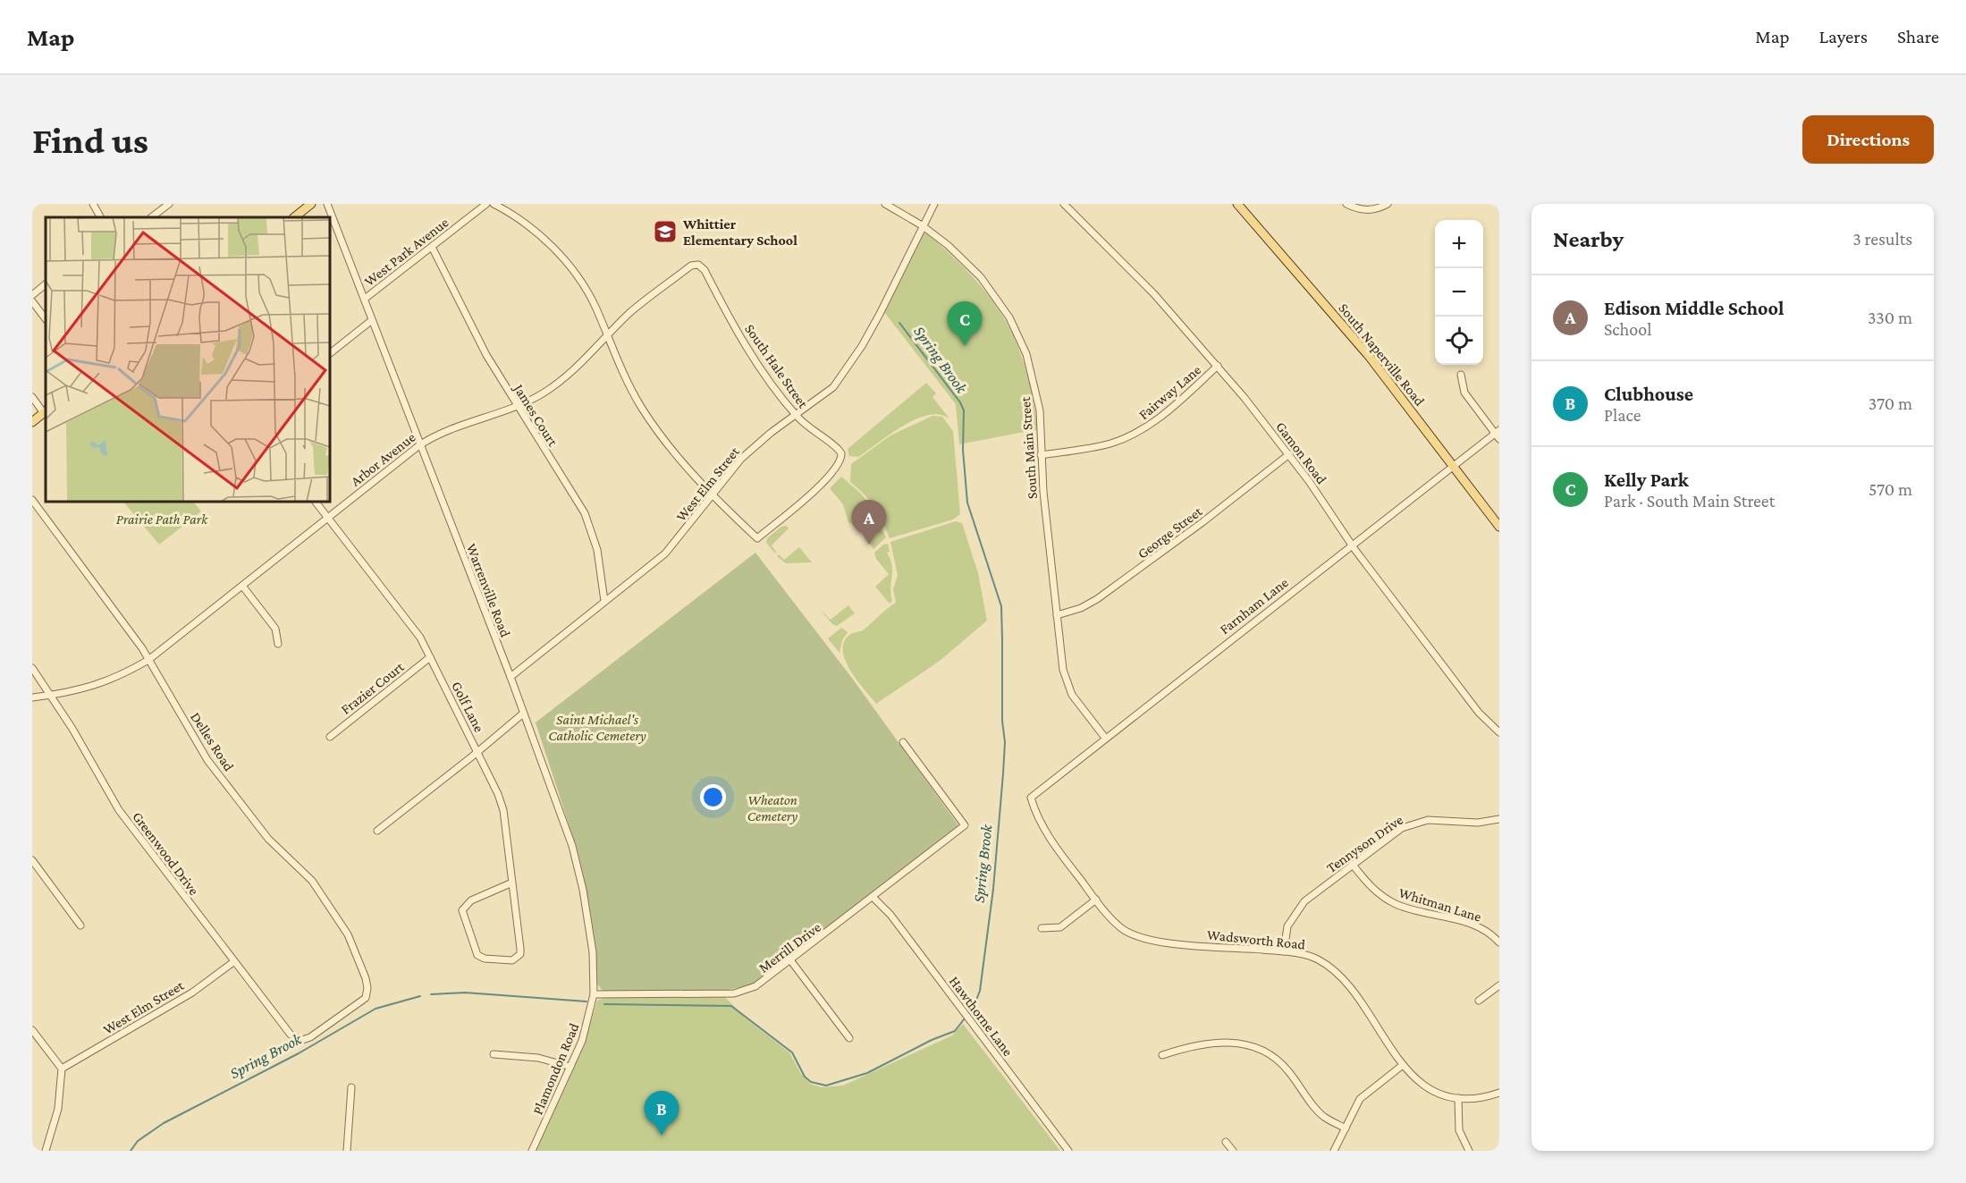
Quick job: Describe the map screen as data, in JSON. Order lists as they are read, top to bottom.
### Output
{
  "streets": {
    "main road": ["South Naperville Road"],
    "street": [
      "West Park Avenue",
      "South Hale Street",
      "Fairway Lane",
      "James Court",
      "South Main Street",
      "Gamon Road",
      "Arbor Avenue",
      "West Elm Street",
      "George Street",
      "Warrenville Road",
      "Farnham Lane",
      "Frazier Court",
      "Golf Lane",
      "Delles Road",
      "Tennyson Drive",
      "Greenwood Drive",
      "Whitman Lane",
      "Wadsworth Road",
      "Merrill Drive",
      "Hawthorne Lane",
      "Plamondon Road"
    ]
  },
  "crossings": [
    ["West Park Avenue", "James Court"],
    ["West Park Avenue", "Warrenville Road"],
    ["South Naperville Road", "Farnham Lane"],
    ["South Hale Street", "Arbor Avenue"],
    ["South Hale Street", "West Elm Street"],
    ["Fairway Lane", "South Main Street"],
    ["Fairway Lane", "Gamon Road"],
    ["James Court", "Arbor Avenue"],
    ["James Court", "West Elm Street"],
    ["South Main Street", "West Elm Street"],
    ["South Main Street", "George Street"],
    ["South Main Street", "Farnham Lane"],
    ["Gamon Road", "George Street"],
    ["Gamon Road", "Farnham Lane"],
    ["Arbor Avenue", "Warrenville Road"],
    ["Arbor Avenue", "Golf Lane"],
    ["Arbor Avenue", "Delles Road"],
    ["Arbor Avenue", "Greenwood Drive"],
    ["West Elm Street", "Warrenville Road"],
    ["West Elm Street", "Greenwood Drive"],
    ["Warrenville Road", "Merrill Drive"],
    ["Warrenville Road", "Plamondon Road"],
    ["Farnham Lane", "Wadsworth Road"],
    ["Frazier Court", "Golf Lane"],
    ["Delles Road", "Greenwood Drive"],
    ["Tennyson Drive", "Whitman Lane"],
    ["Tennyson Drive", "Wadsworth Road"],
    ["Merrill Drive", "Hawthorne Lane"],
    ["Merrill Drive", "Plamondon Road"]
  ],
  "water": ["Spring Brook"],
  "parks": ["Prairie Path Park", "Saint Michael's Catholic Cemetery", "Wheaton Cemetery"],
  "places": {
    "school or university": ["Whittier Elementary School"]
  },
  "page": {
    "header": "Map",
    "nav": ["Map", "Layers", "Share"],
    "buttons": "Directions",
    "title": "Find us",
    "heading": ["Nearby", "3 results"],
    "map_buttons": ["+", "−"],
    "list": [
      {
        "mark": "A",
        "name": "Edison Middle School",
        "note": "School",
        "value": "330 m"
      },
      {
        "mark": "B",
        "name": "Clubhouse",
        "note": "Place",
        "value": "370 m"
      },
      {
        "mark": "C",
        "name": "Kelly Park",
        "note": "Park · South Main Street",
        "value": "570 m"
      }
    ],
    "pins": ["C", "A", "B"]
  }
}
